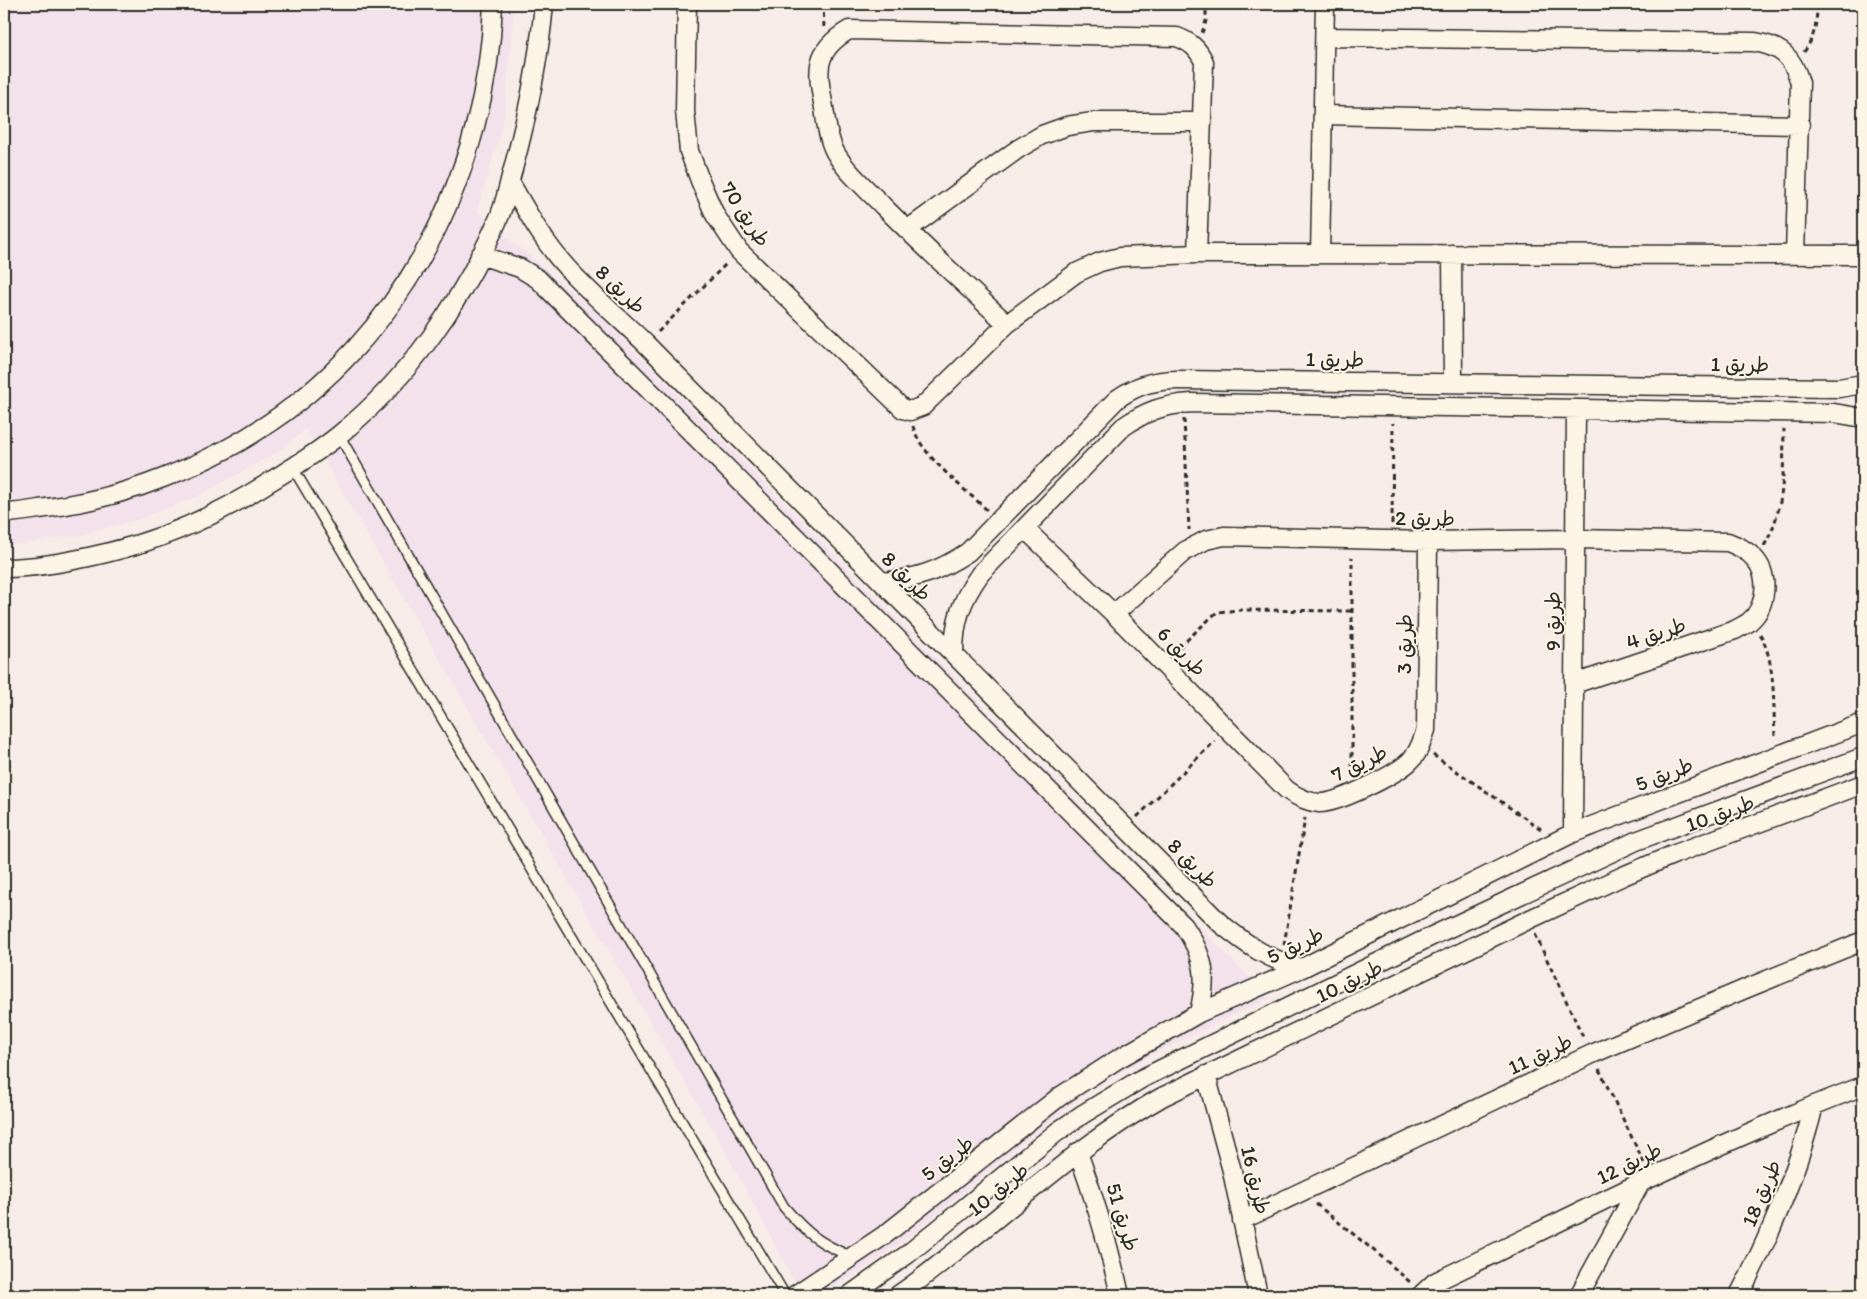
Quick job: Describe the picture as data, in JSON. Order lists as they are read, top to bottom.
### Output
{
  "streets": {
    "street": [
      "طريق 70",
      "طريق 8",
      "طريق 1",
      "طريق 2",
      "طريق 9",
      "طريق 4",
      "طريق 3",
      "طريق 6",
      "طريق 7",
      "طريق 5",
      "طريق 10",
      "طريق 11",
      "طريق 12",
      "طريق 16",
      "طريق 18",
      "طريق 51"
    ]
  },
  "crossings": [
    ["طريق 8", "طريق 1"],
    ["طريق 8", "طريق 5"],
    ["طريق 2", "طريق 9"],
    ["طريق 2", "طريق 3"],
    ["طريق 2", "طريق 6"],
    ["طريق 9", "طريق 4"],
    ["طريق 9", "طريق 5"],
    ["طريق 3", "طريق 7"],
    ["طريق 6", "طريق 7"],
    ["طريق 10", "طريق 16"],
    ["طريق 10", "طريق 51"],
    ["طريق 11", "طريق 16"],
    ["طريق 12", "طريق 18"]
  ]
}
